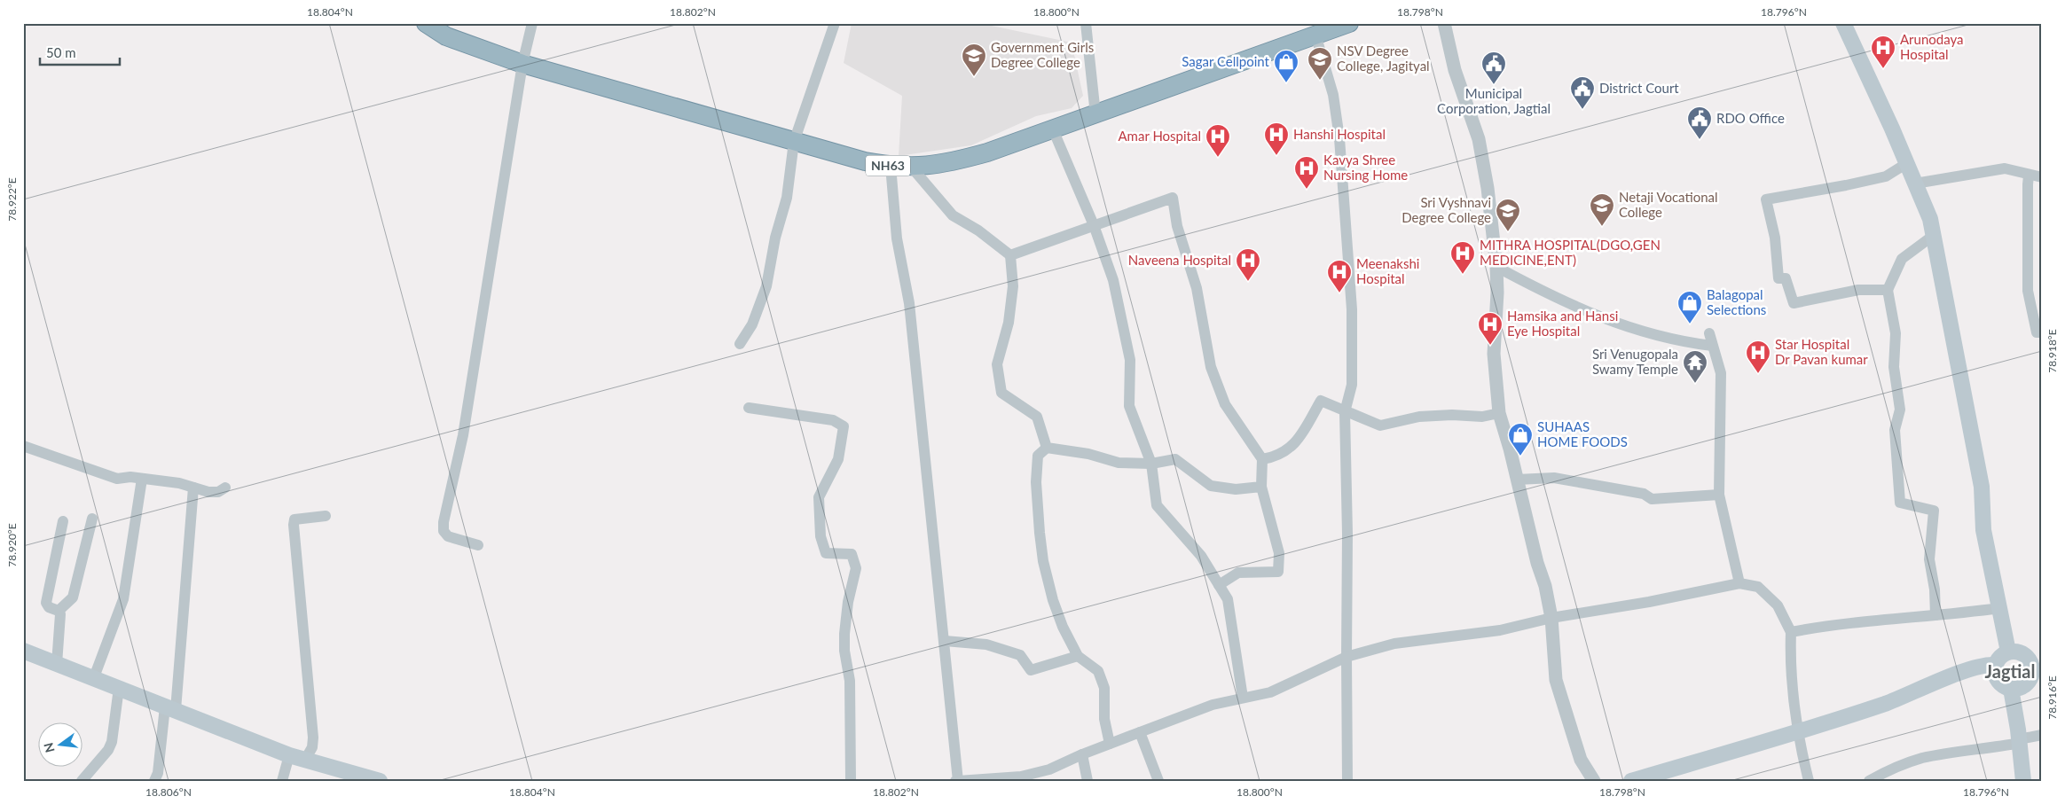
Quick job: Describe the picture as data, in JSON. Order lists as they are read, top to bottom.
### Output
{
  "streets": {
    "highway": ["NH63"]
  },
  "districts": ["Jagtial"],
  "places": {
    "hospital": [
      "Arunodaya Hospital",
      "Hanshi Hospital",
      "Amar Hospital",
      "Kavya Shree Nursing Home",
      "MITHRA HOSPITAL(DGO,GEN MEDICINE,ENT)",
      "Naveena Hospital",
      "Meenakshi Hospital",
      "Hamsika and Hansi Eye Hospital",
      "Star Hospital Dr Pavan kumar"
    ],
    "school or university": [
      "Government Girls Degree College",
      "NSV Degree College, Jagityal",
      "Netaji Vocational College",
      "Sri Vyshnavi Degree College"
    ],
    "shop": ["Sagar Cellpoint", "Balagopal Selections", "SUHAAS HOME FOODS"],
    "public building": ["Municipal Corporation, Jagtial", "District Court", "RDO Office"],
    "temple": ["Sri Venugopala Swamy Temple"]
  },
  "scale_bar": "50 m",
  "north": "left",
  "coordinates": [
    "18.804°N",
    "18.802°N",
    "18.800°N",
    "18.798°N",
    "18.796°N",
    "78.922°E",
    "78.918°E",
    "78.920°E",
    "78.916°E",
    "18.806°N"
  ]
}
